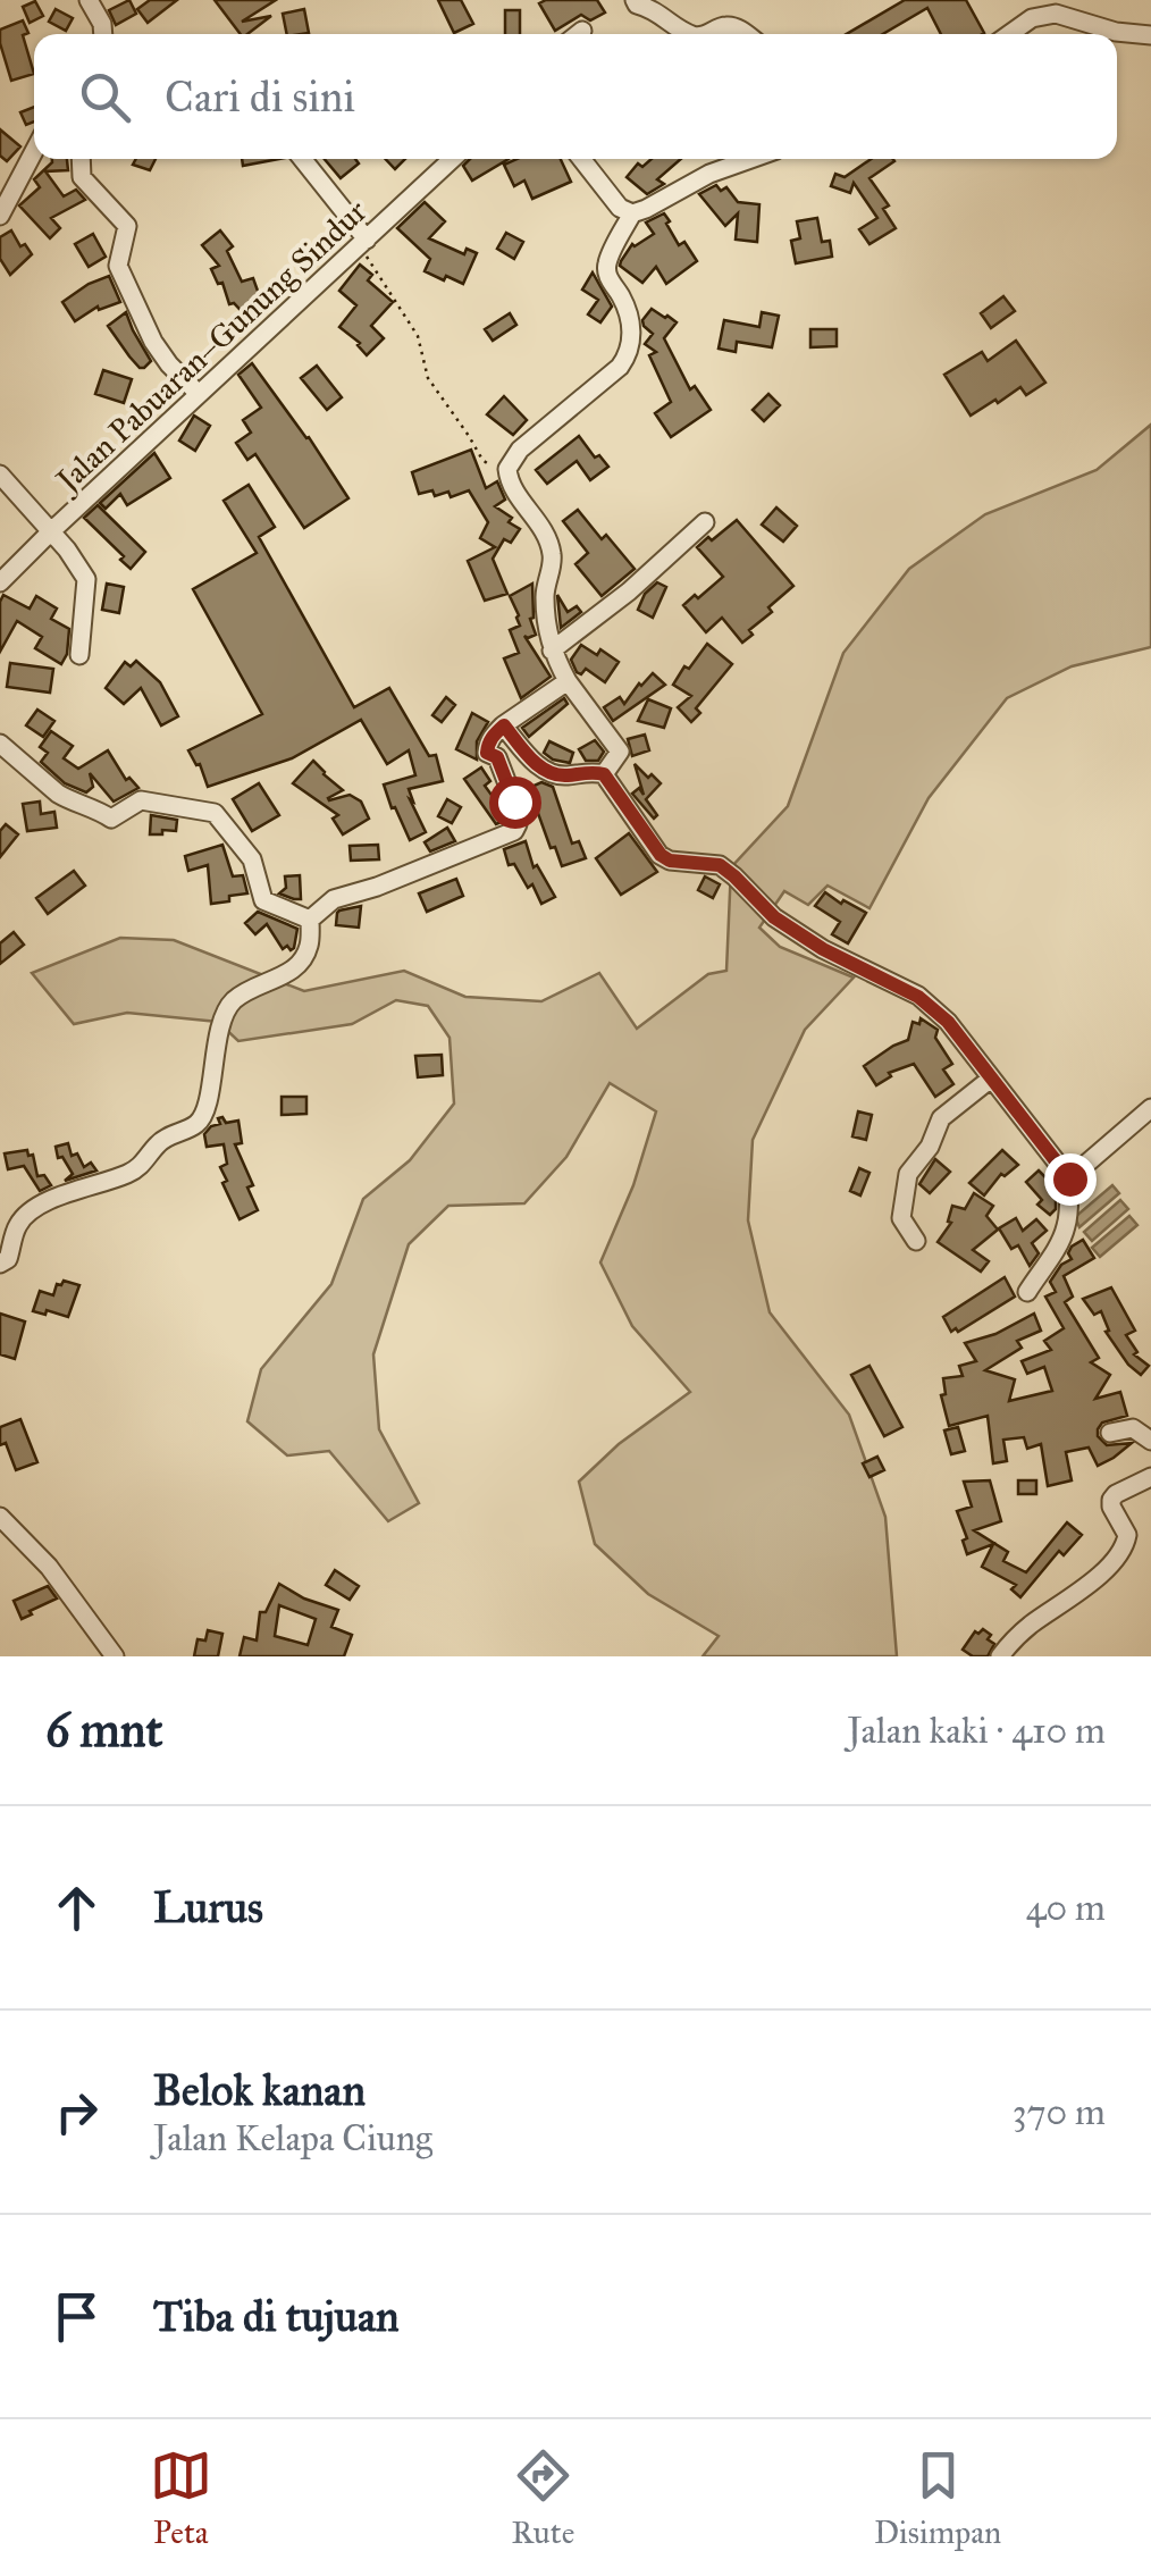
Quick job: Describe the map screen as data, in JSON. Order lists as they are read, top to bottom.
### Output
{
  "streets": {
    "street": ["Jalan Pabuaran–Gunung Sindur"]
  },
  "page": {
    "search": "Cari di sini",
    "heading": ["6 mnt", "Jalan kaki · 410 m"],
    "list": [
      ["Lurus", "40 m"],
      ["Belok kanan", "Jalan Kelapa Ciung", "370 m"],
      "Tiba di tujuan"
    ],
    "nav": ["Peta", "Rute", "Disimpan"]
  }
}
